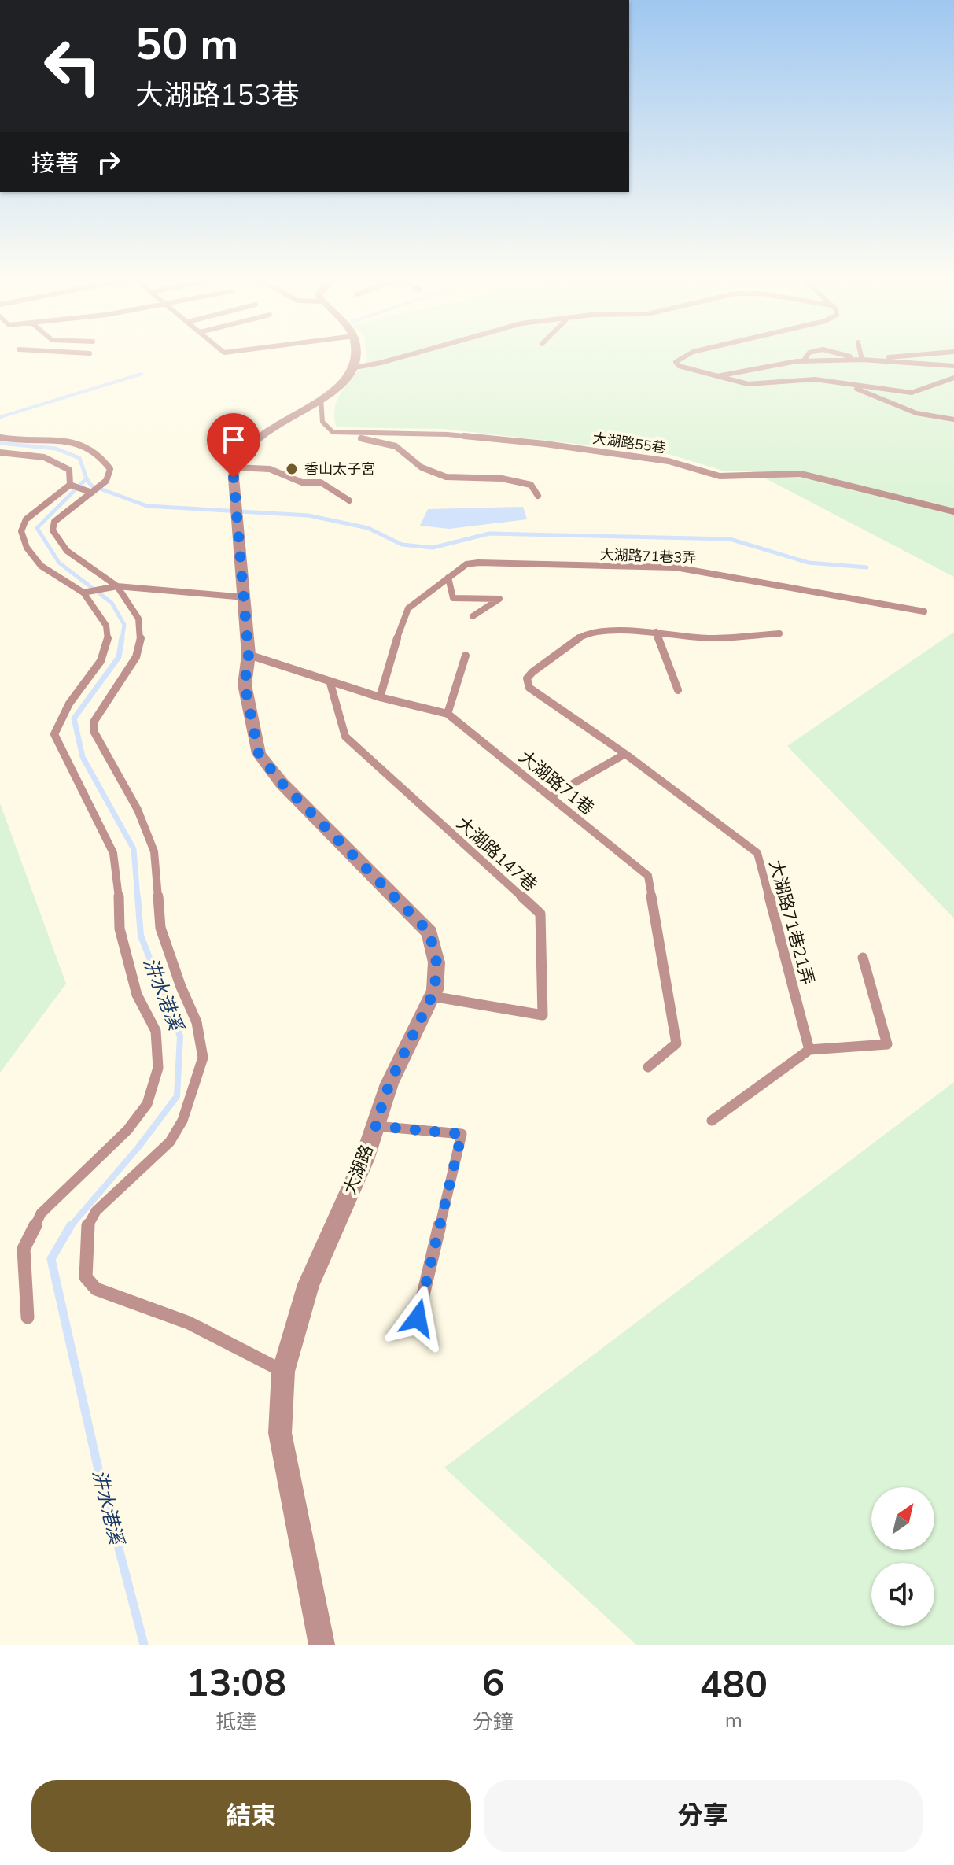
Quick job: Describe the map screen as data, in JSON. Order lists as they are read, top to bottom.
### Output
{
  "streets": {
    "street": ["大湖路"],
    "lane": [
      "大湖路55巷",
      "大湖路71巷3弄",
      "大湖路71巷",
      "大湖路147巷",
      "大湖路71巷21弄"
    ]
  },
  "crossings": [
    ["大湖路71巷3弄", "大湖路71巷"],
    ["大湖路71巷", "大湖路147巷"],
    ["大湖路71巷", "大湖路"],
    ["大湖路147巷", "大湖路"]
  ],
  "water": ["汫水港溪"],
  "places": ["香山太子宮"],
  "north": "top right",
  "page": {
    "turn": ["50 m", "大湖路153巷"],
    "then": "接著",
    "eta": [
      "13:08",
      "抵達",
      "6",
      "分鐘",
      "480",
      "m"
    ],
    "buttons": ["結束", "分享"]
  }
}
